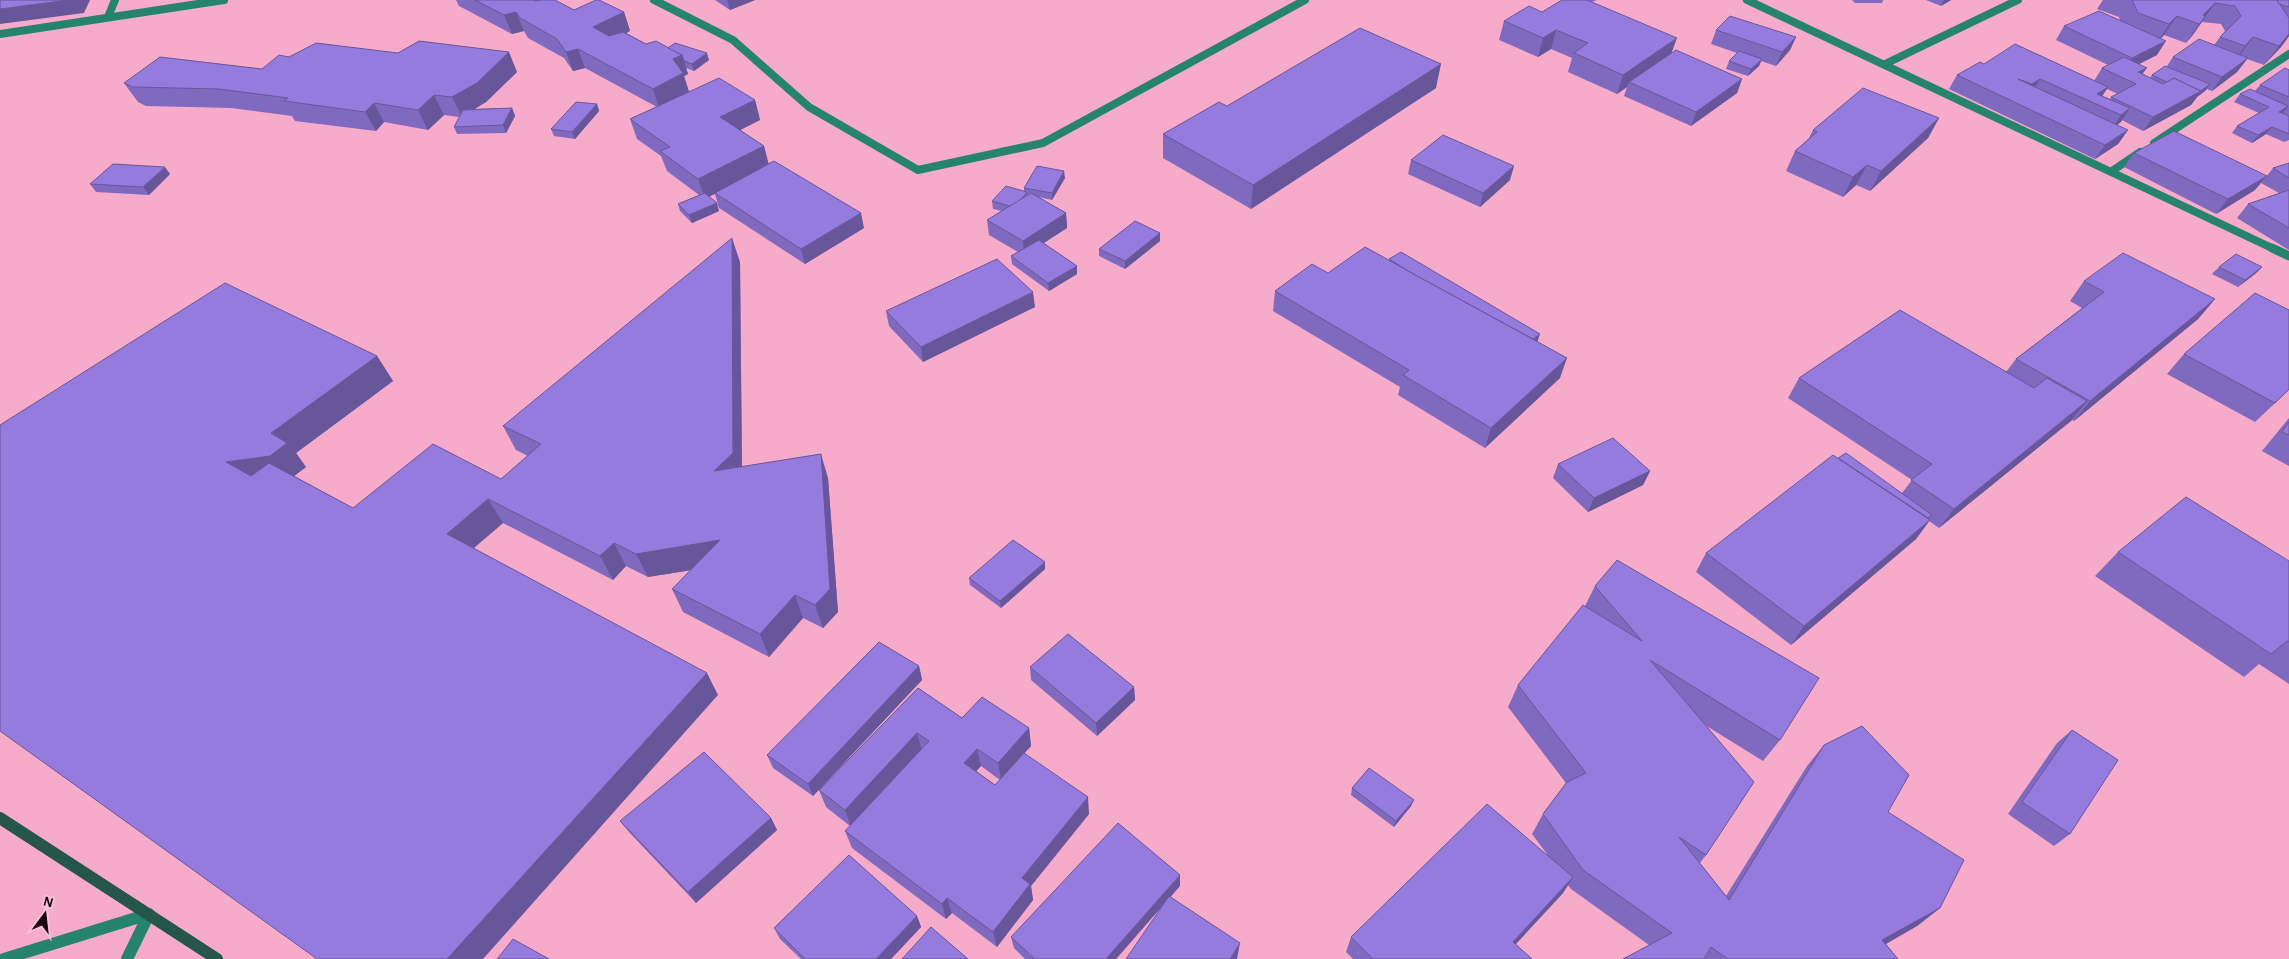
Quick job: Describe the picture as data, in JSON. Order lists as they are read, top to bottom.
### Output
{
  "north": "top"
}
